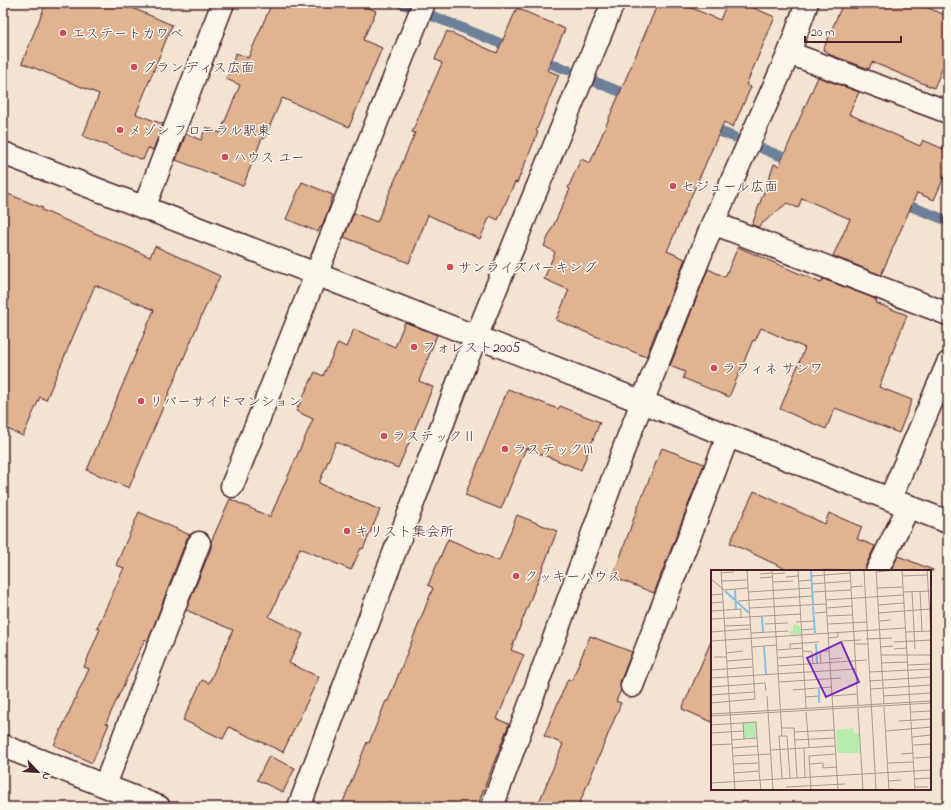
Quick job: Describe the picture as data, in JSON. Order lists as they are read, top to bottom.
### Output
{
  "places": [
    "エステートカワベ",
    "グランディス広面",
    "メゾン フローラル駅東",
    "ハウス ユー",
    "セジュール広面",
    "サンライズパーキング",
    "フォレスト2005",
    "ラフィネ サンワ",
    "リバーサイドマンション",
    "ラステックⅡ",
    "ラステックIII",
    "キリスト集会所",
    "クッキーハウス"
  ],
  "scale_bar": "20 m",
  "north": "bottom right"
}
